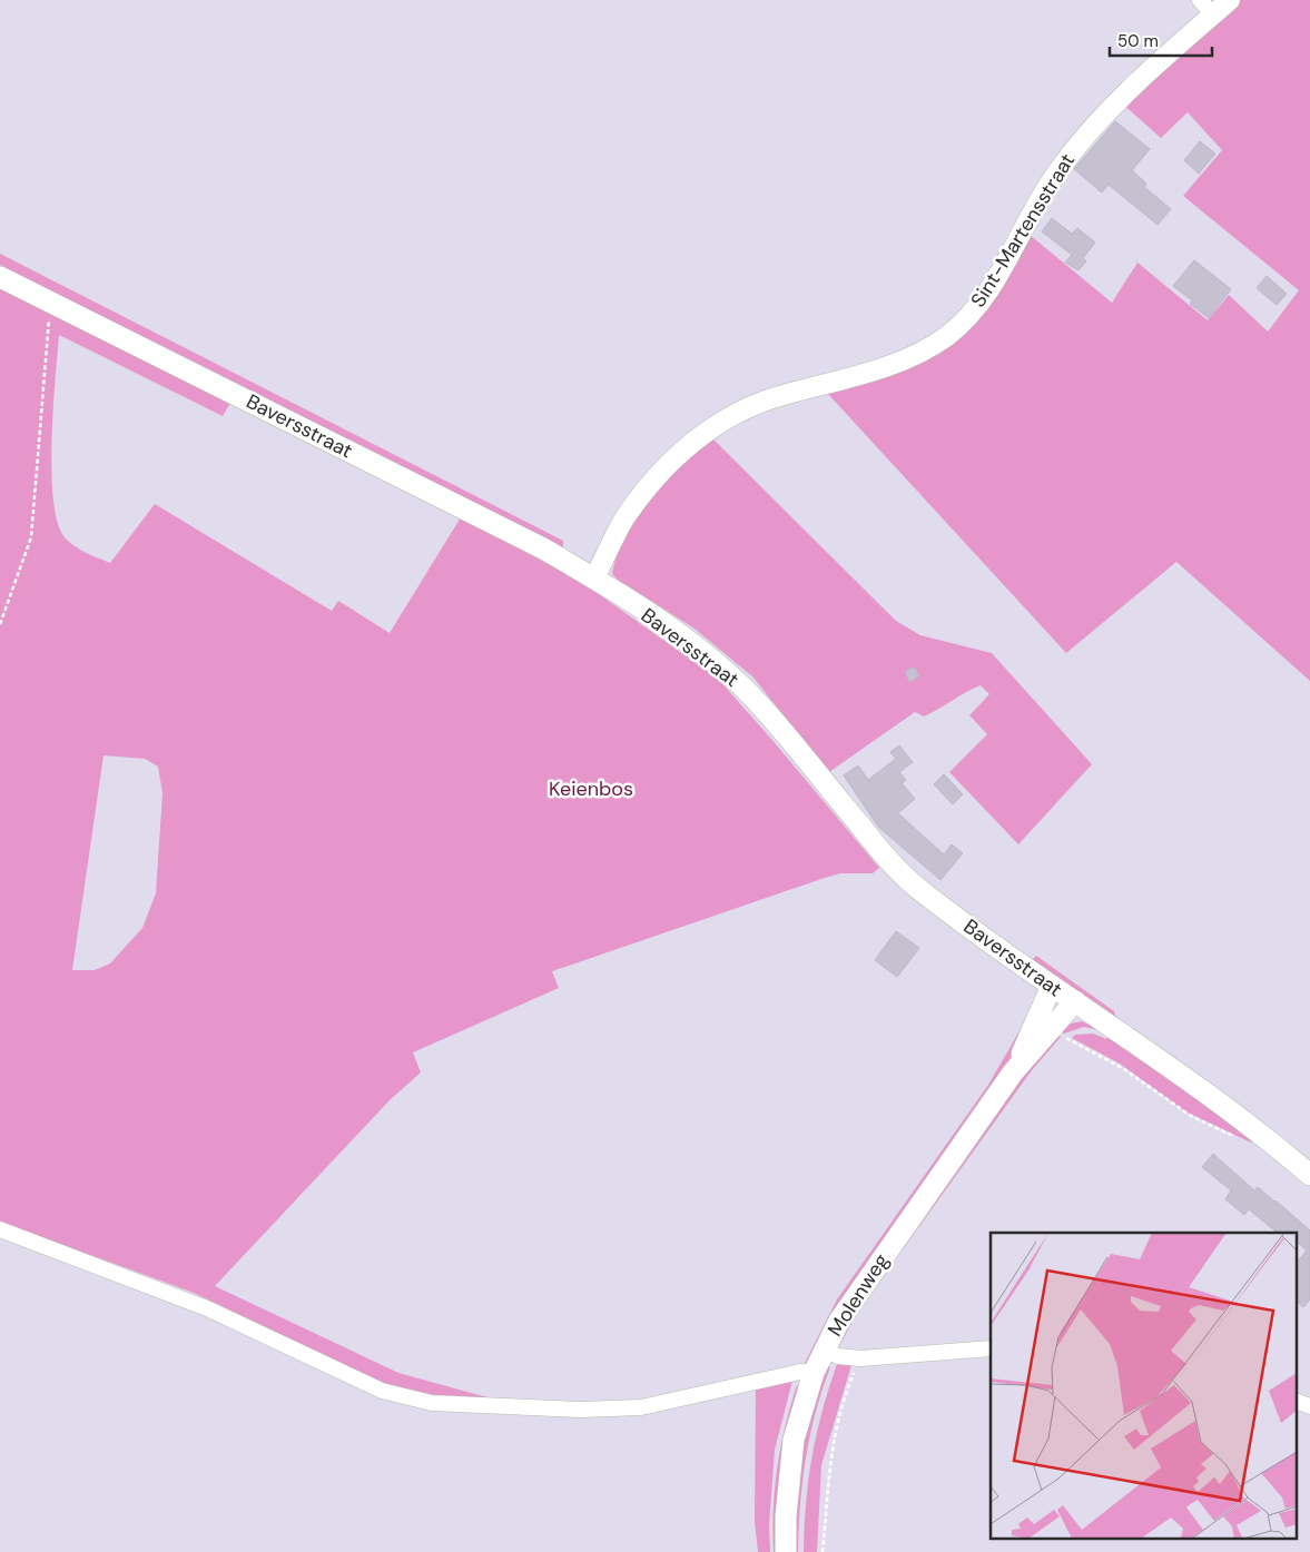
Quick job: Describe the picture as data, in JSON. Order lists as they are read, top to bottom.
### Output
{
  "streets": {
    "main road": ["Baversstraat", "Molenweg"],
    "street": ["Sint-Martensstraat"]
  },
  "crossings": [
    ["Sint-Martensstraat", "Baversstraat"],
    ["Baversstraat", "Molenweg"]
  ],
  "parks": ["Keienbos"],
  "scale_bar": "50 m"
}
